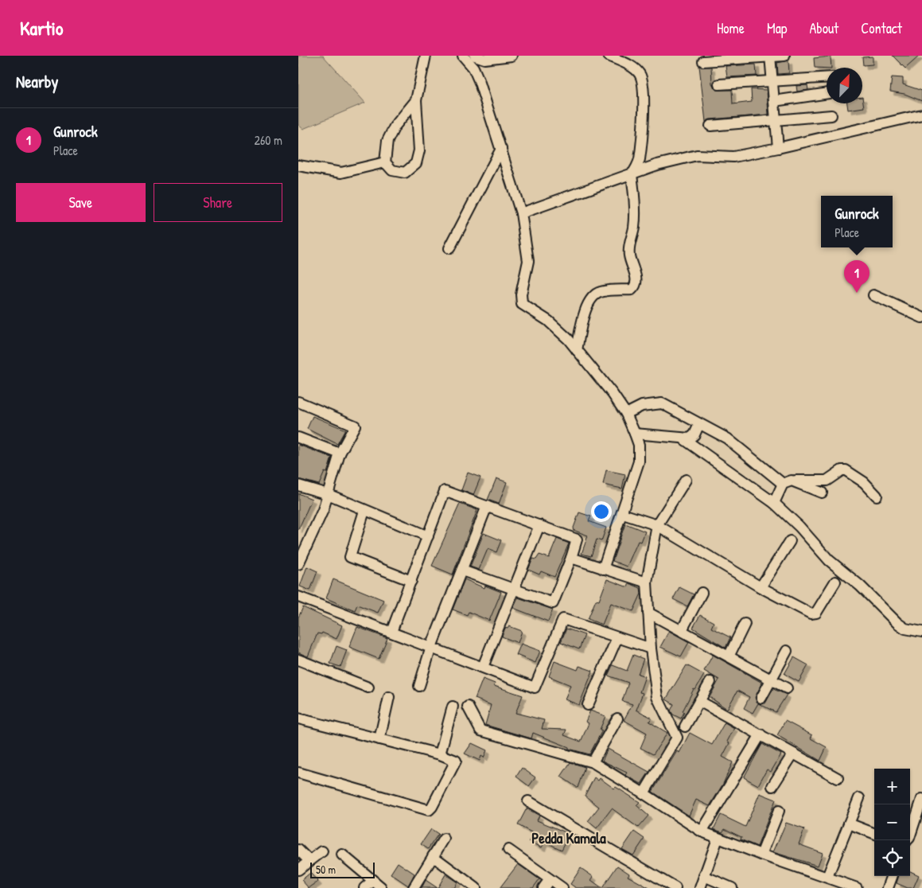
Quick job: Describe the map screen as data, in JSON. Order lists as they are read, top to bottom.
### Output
{
  "districts": ["Pedda Kamala"],
  "scale_bar": "50 m",
  "north": "top right",
  "page": {
    "header": "Kartio",
    "nav": [
      "Home",
      "Map",
      "About",
      "Contact"
    ],
    "heading": "Nearby",
    "list": [
      {
        "mark": "1",
        "name": "Gunrock",
        "note": "Place",
        "value": "260 m"
      }
    ],
    "buttons": ["Save", "Share"],
    "popup": ["Gunrock", "Place"],
    "pins": "1",
    "map_buttons": ["+", "−"],
    "scale": "50 m"
  }
}
